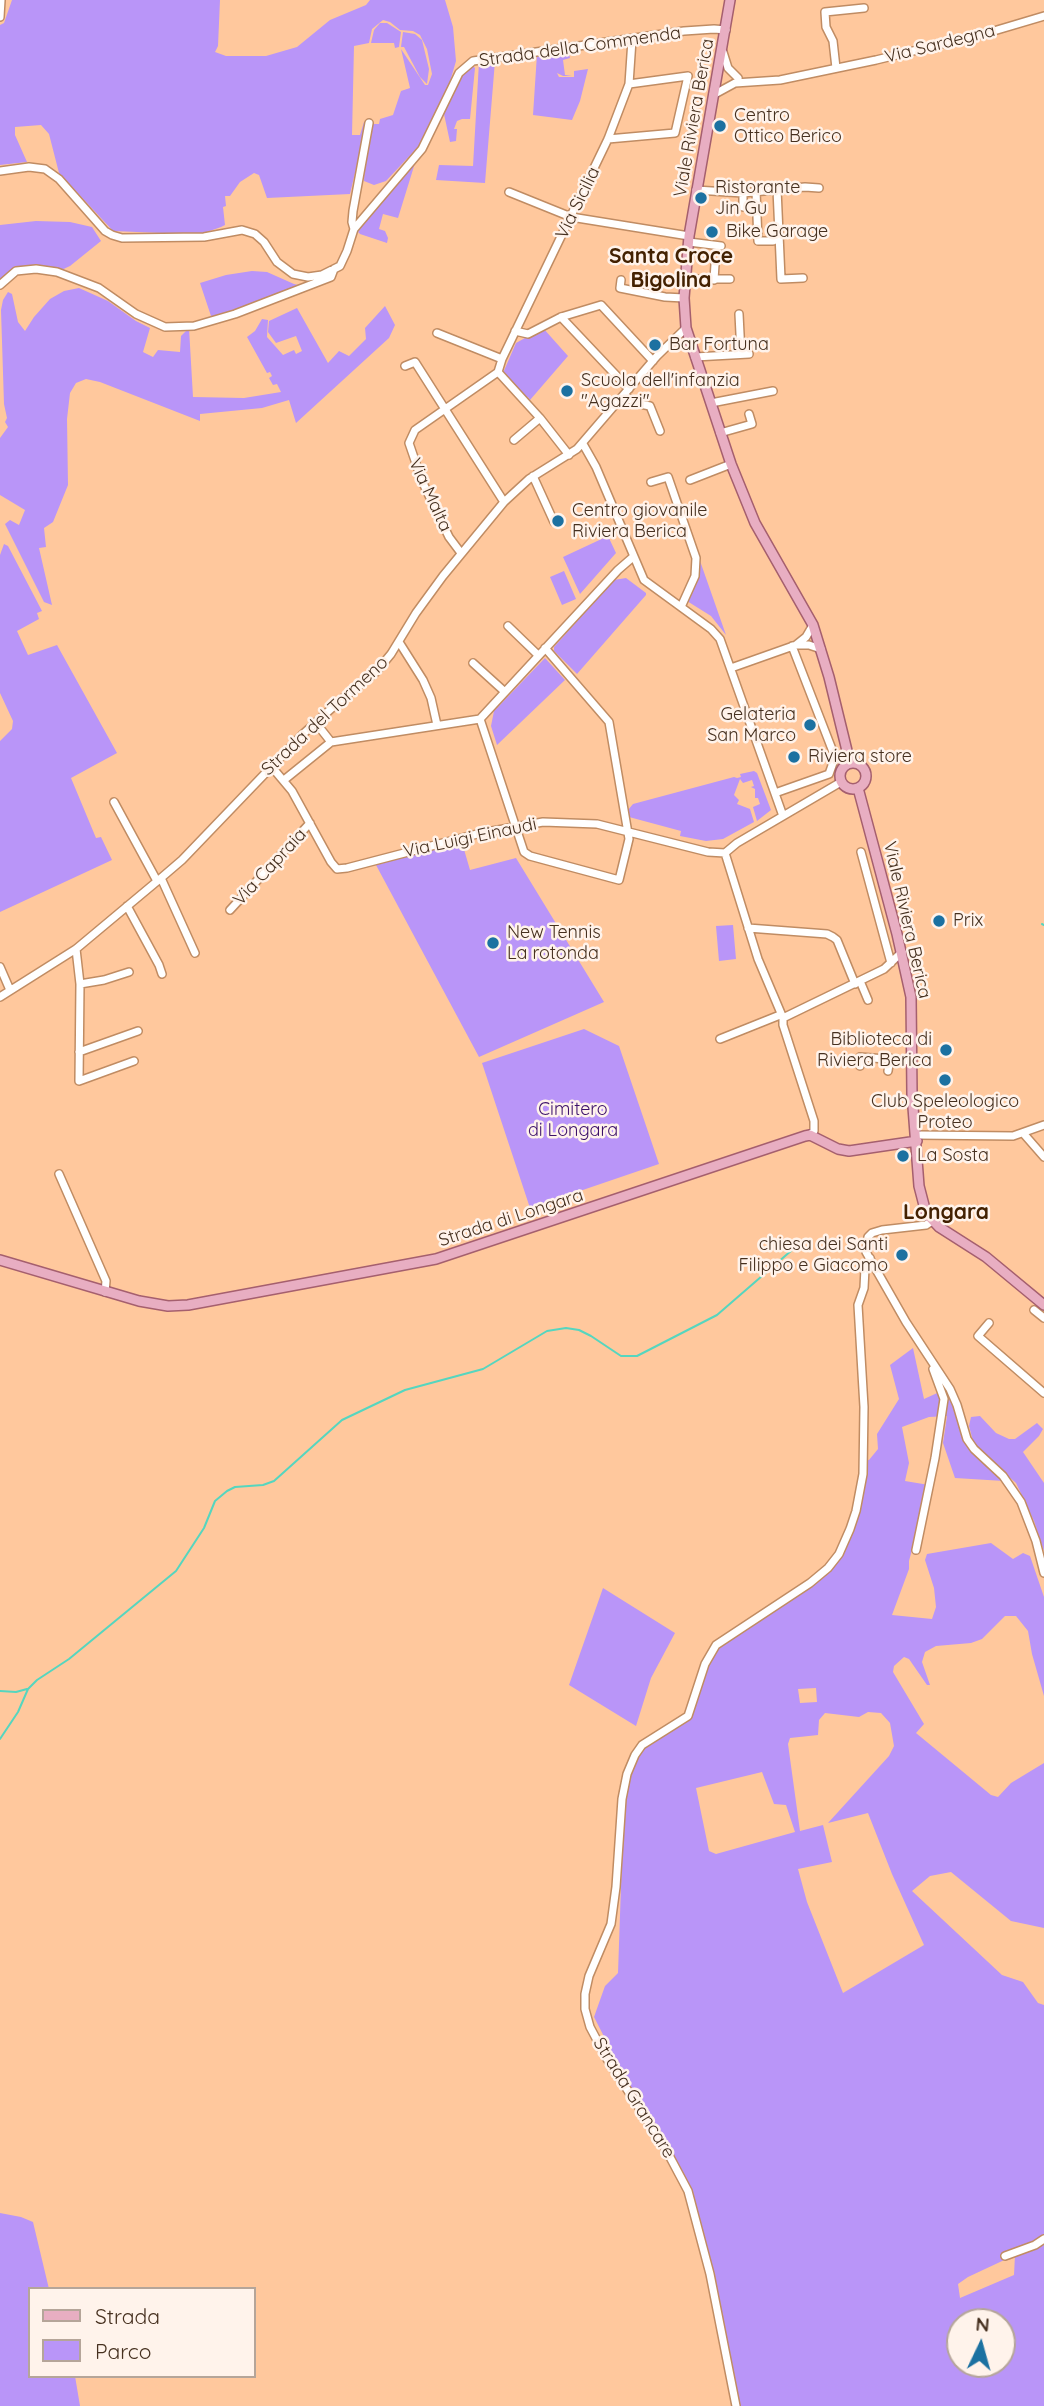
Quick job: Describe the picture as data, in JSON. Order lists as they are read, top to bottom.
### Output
{
  "streets": {
    "main road": ["Viale Riviera Berica", "Strada di Longara"],
    "street": [
      "Via Sardegna",
      "Strada della Commenda",
      "Via Sicilia",
      "Via Malta",
      "Strada del Tormeno",
      "Via Luigi Einaudi",
      "Via Capraia",
      "Strada Grancare"
    ]
  },
  "crossings": [
    ["Via Sardegna", "Viale Riviera Berica"],
    ["Strada della Commenda", "Viale Riviera Berica"],
    ["Strada della Commenda", "Via Sicilia"],
    ["Viale Riviera Berica", "Strada del Tormeno"],
    ["Via Sicilia", "Via Malta"],
    ["Via Malta", "Strada del Tormeno"],
    ["Strada del Tormeno", "Via Luigi Einaudi"],
    ["Via Luigi Einaudi", "Via Capraia"]
  ],
  "districts": ["Santa Croce Bigolina", "Longara"],
  "parks": ["Cimitero di Longara"],
  "places": [
    "Centro Ottico Berico",
    "Ristorante Jin Gu",
    "Bike Garage",
    "Bar Fortuna",
    "Scuola dell'infanzia \"Agazzi\"",
    "Centro giovanile Riviera Berica",
    "Gelateria San Marco",
    "Riviera store",
    "Prix",
    "New Tennis La rotonda",
    "Biblioteca di Riviera Berica",
    "Club Speleologico Proteo",
    "La Sosta",
    "chiesa dei Santi Filippo e Giacomo"
  ],
  "legend": ["Strada", "Parco"],
  "north": "top"
}
